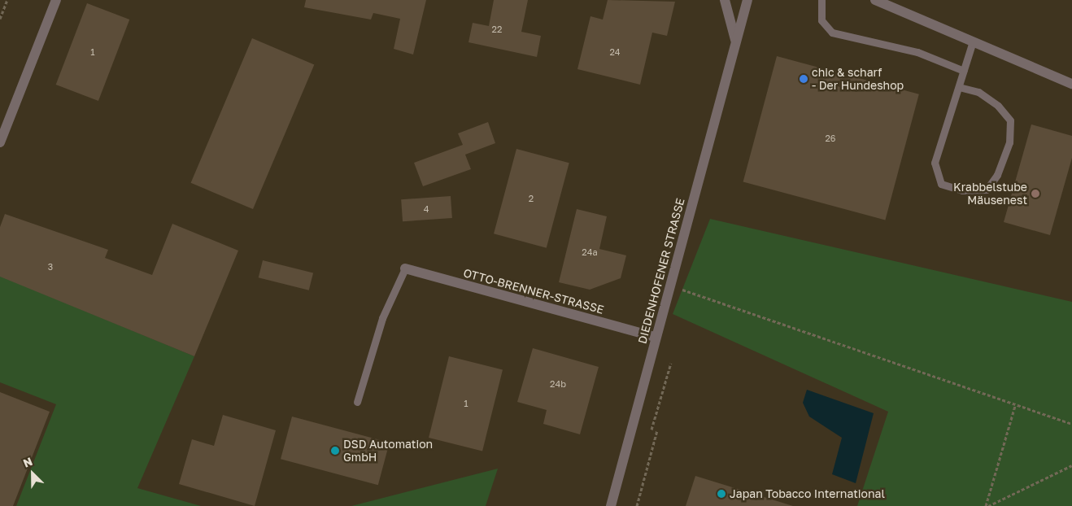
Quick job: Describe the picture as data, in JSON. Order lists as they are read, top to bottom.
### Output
{
  "streets": {
    "street": ["DIEDENHOFENER STRASSE", "OTTO-BRENNER-STRASSE"]
  },
  "crossings": [
    ["DIEDENHOFENER STRASSE", "OTTO-BRENNER-STRASSE"]
  ],
  "places": [
    "chic & scharf - Der Hundeshop",
    "Krabbelstube Mäusenest",
    "DSD Automation GmbH",
    "Japan Tobacco International"
  ],
  "house_numbers": [
    "22",
    "1",
    "24",
    "26",
    "2",
    "4",
    "24a",
    "3",
    "24b",
    "1"
  ],
  "north": "top left"
}
